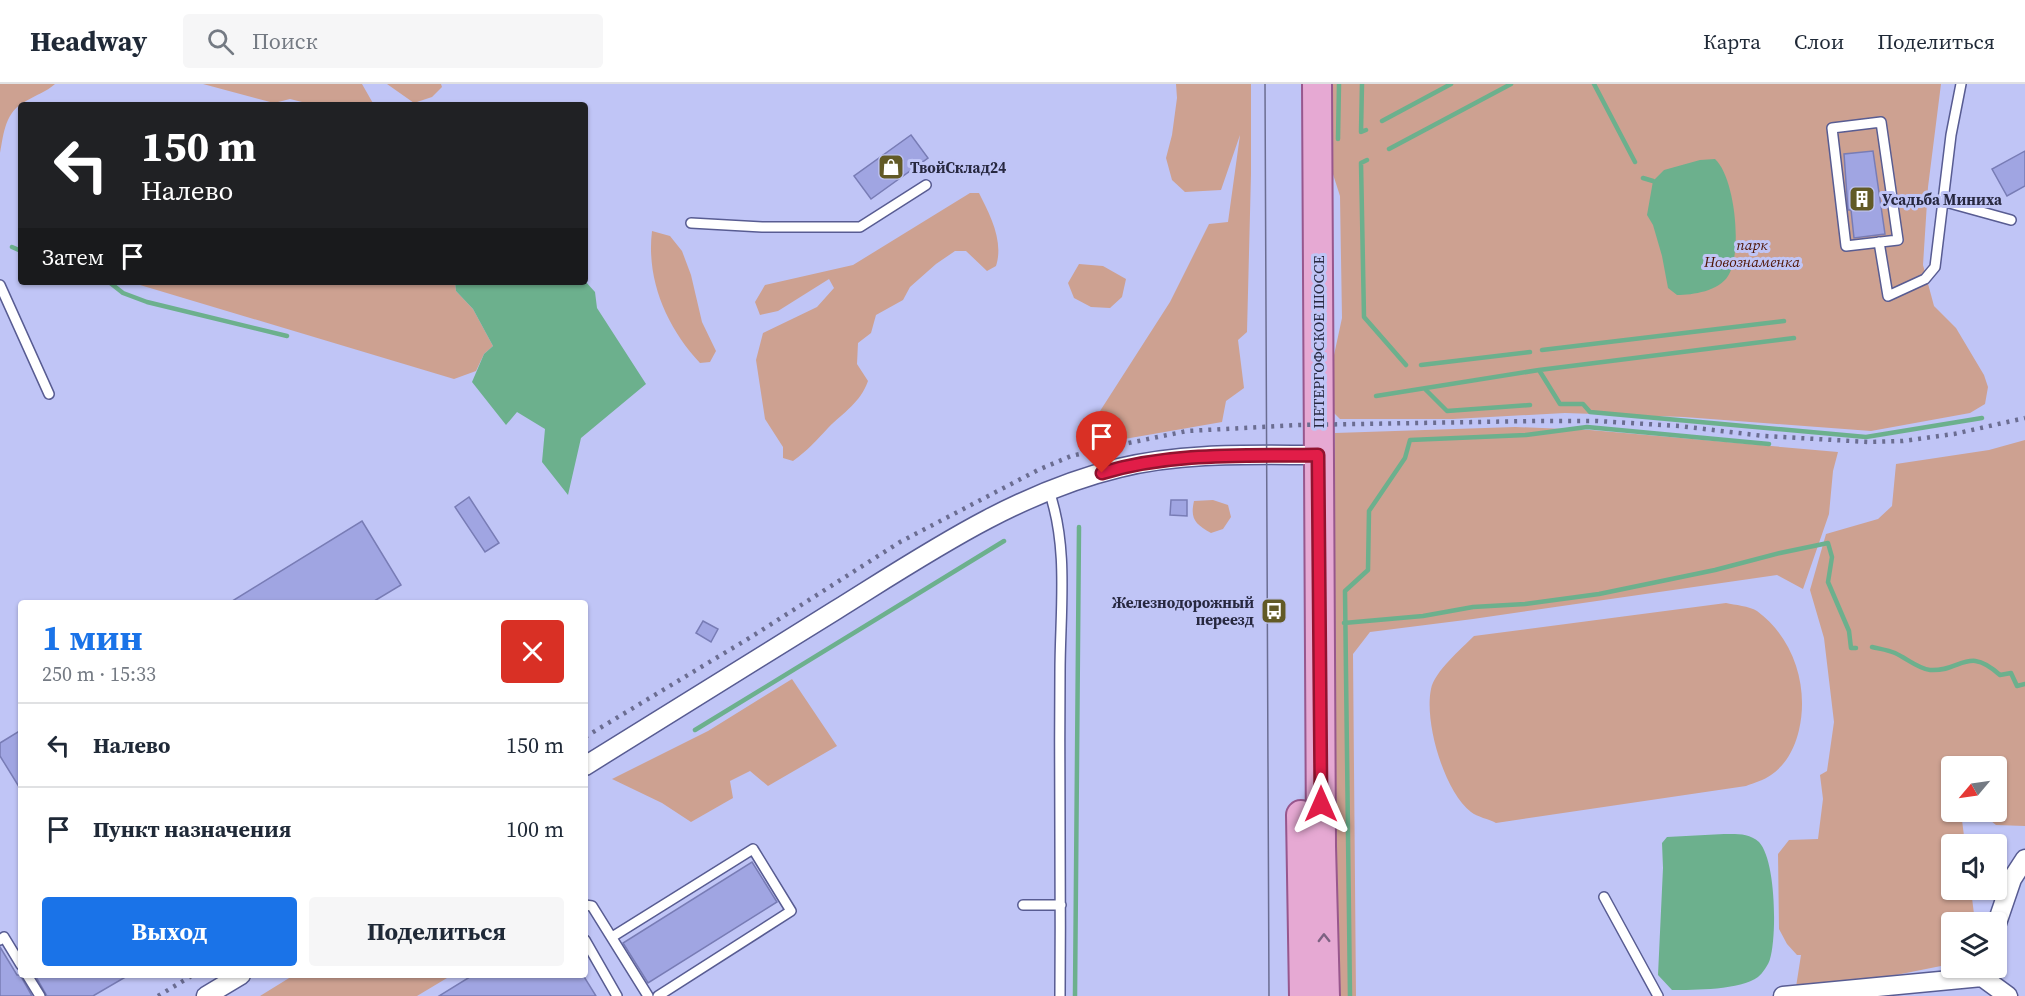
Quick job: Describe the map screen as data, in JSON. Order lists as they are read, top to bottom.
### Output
{
  "streets": {
    "main road": ["ПЕТЕРГОФСКОЕ ШОССЕ"]
  },
  "parks": ["парк Новознаменка"],
  "places": {
    "shop": ["ТвойСклад24"],
    "building": ["Усадьба Миниха"],
    "bus stop": ["Железнодорожный переезд"]
  },
  "north": "bottom left",
  "page": {
    "header": "Headway",
    "search": "Поиск",
    "nav": ["Карта", "Слои", "Поделиться"],
    "turn": ["150 m", "Налево"],
    "then": "Затем",
    "heading": ["1 мин", "250 m · 15:33"],
    "list": [
      {
        "name": "Налево",
        "value": "150 m"
      },
      {
        "name": "Пункт назначения",
        "value": "100 m"
      }
    ],
    "buttons": ["Выход", "Поделиться"]
  }
}
